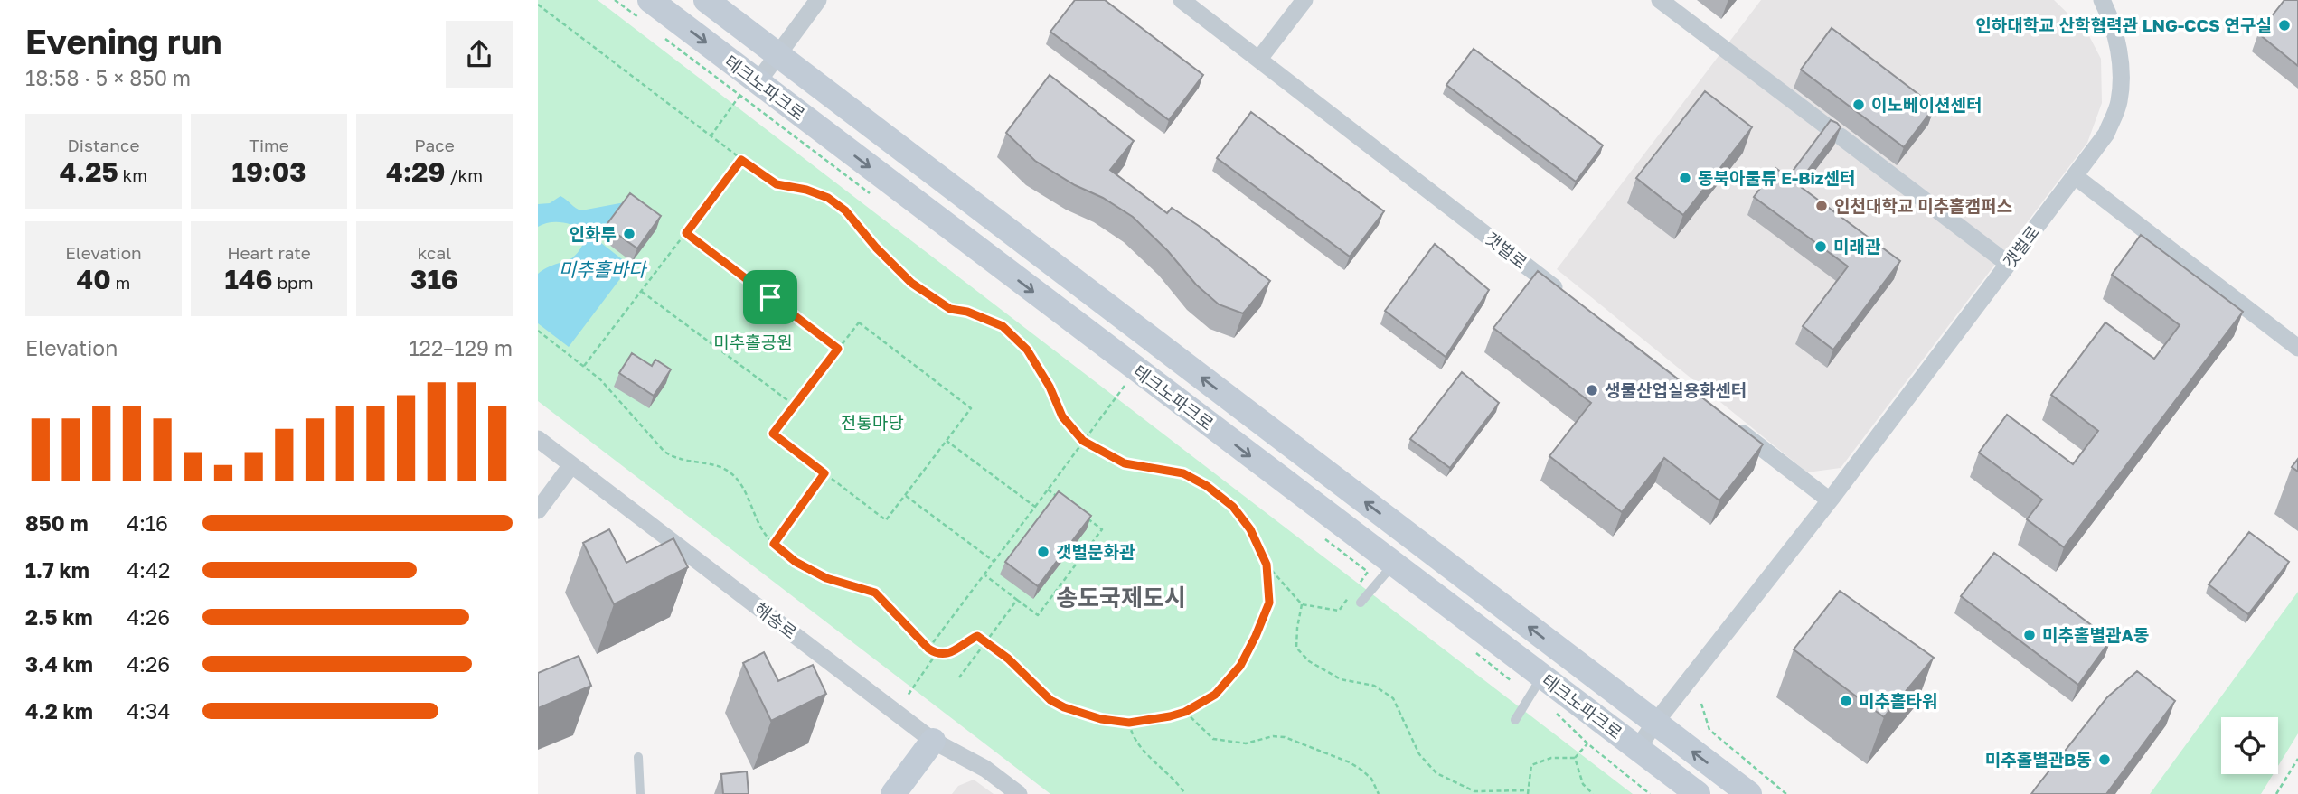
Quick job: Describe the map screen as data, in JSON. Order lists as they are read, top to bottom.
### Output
{
  "streets": {
    "street": ["테크노파크로", "갯벌로", "해송로"]
  },
  "crossings": [
    ["테크노파크로", "갯벌로"]
  ],
  "districts": ["송도국제도시"],
  "water": ["미추홀바다"],
  "parks": ["미추홀공원", "전통마당"],
  "places": [
    "인하대학교 산학협력관 LNG-CCS 연구실",
    "이노베이션센터",
    "동북아물류 E-Biz센터",
    "인천대학교 미추홀캠퍼스",
    "인화루",
    "미래관",
    "생물산업실용화센터",
    "갯벌문화관",
    "미추홀별관A동",
    "미추홀타워",
    "미추홀별관B동"
  ],
  "page": {
    "heading": ["Evening run", "18:58 · 5 × 850 m"],
    "stats": [
      ["Distance", "4.25 km"],
      ["Time", "19:03"],
      ["Pace", "4:29 /km"],
      ["Elevation", "40 m"],
      ["Heart rate", "146 bpm"],
      ["kcal", "316"]
    ],
    "chart": ["Elevation", "122–129 m"],
    "list": [
      {
        "name": "850 m",
        "note": "4:16"
      },
      {
        "name": "1.7 km",
        "note": "4:42"
      },
      {
        "name": "2.5 km",
        "note": "4:26"
      },
      {
        "name": "3.4 km",
        "note": "4:26"
      },
      {
        "name": "4.2 km",
        "note": "4:34"
      }
    ]
  }
}
